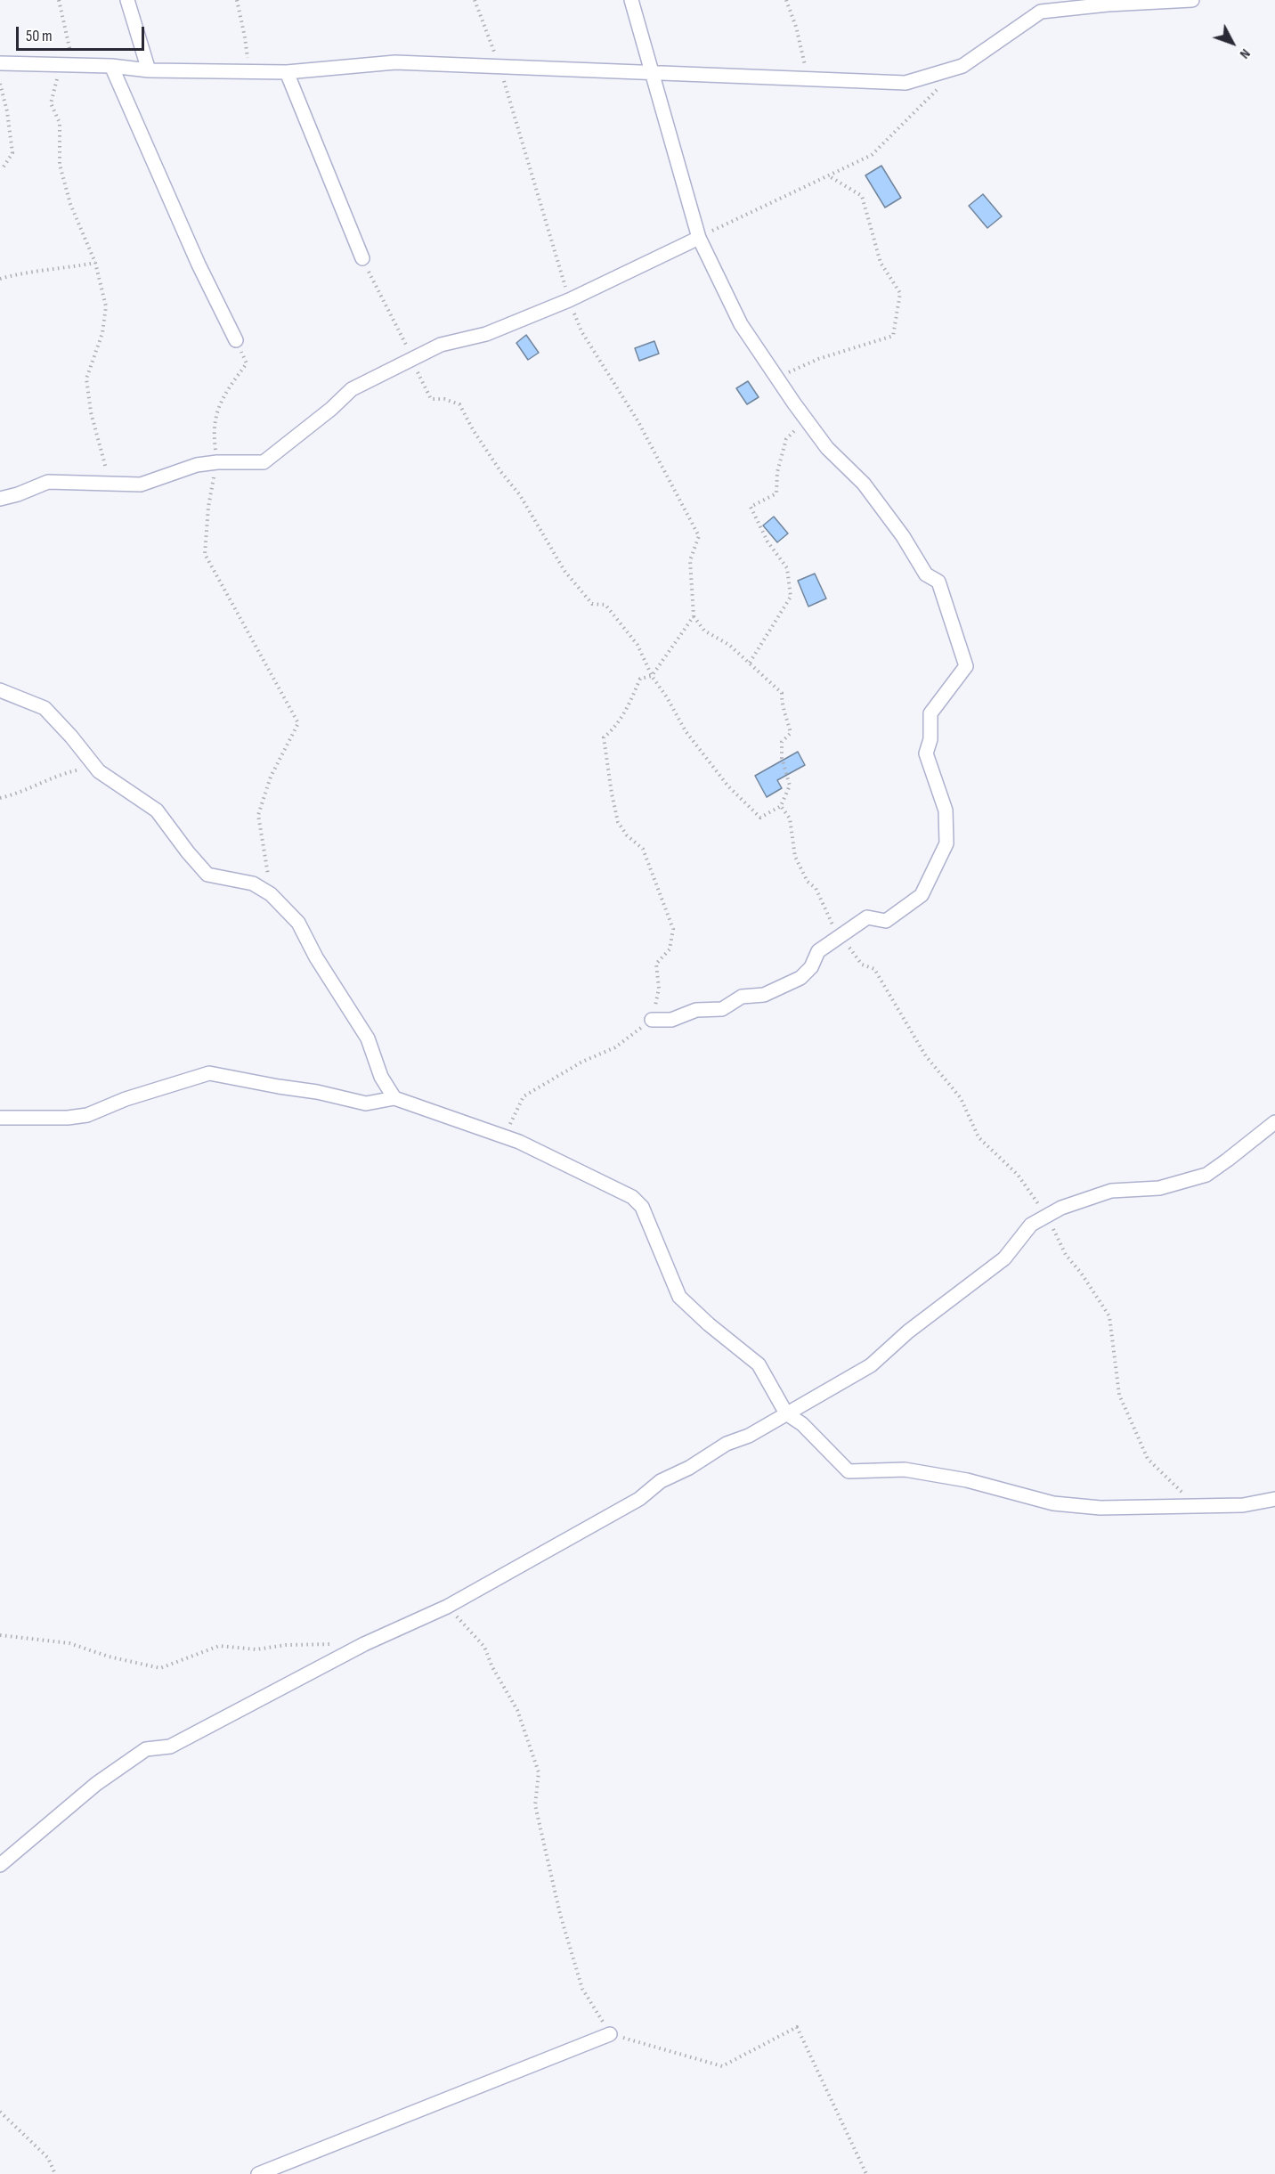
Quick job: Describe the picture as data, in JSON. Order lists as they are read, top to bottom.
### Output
{
  "scale_bar": "50 m",
  "north": "bottom right"
}
